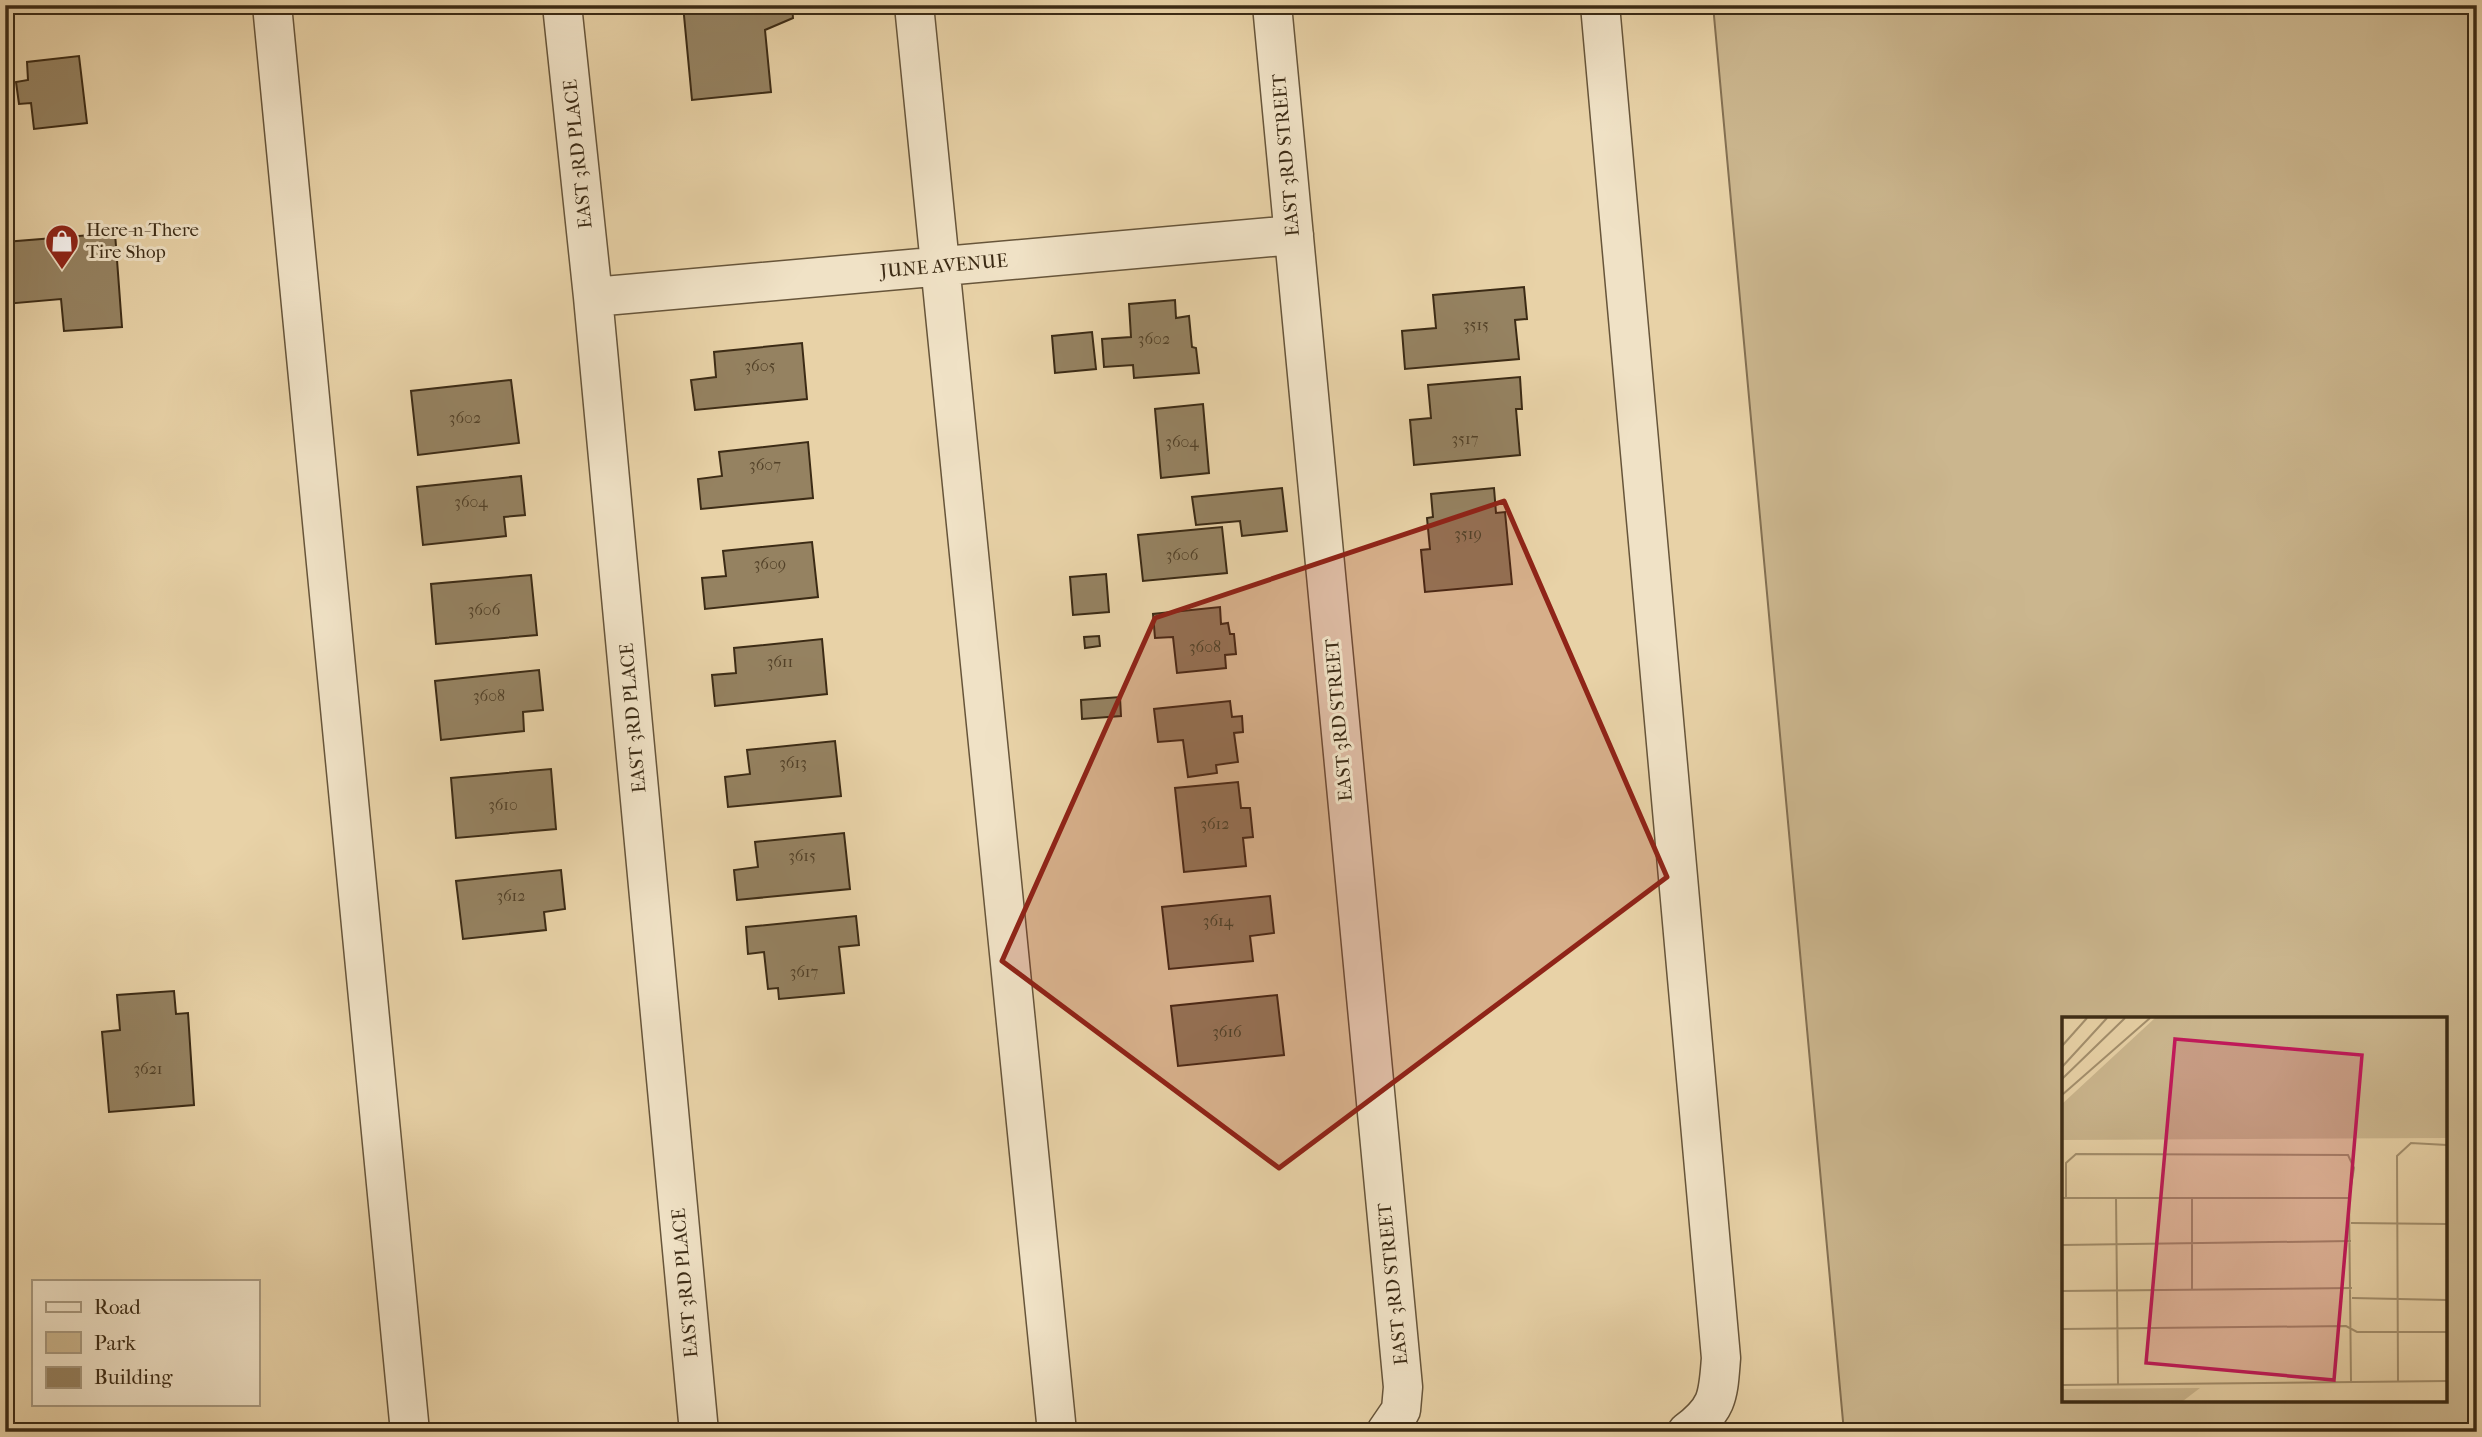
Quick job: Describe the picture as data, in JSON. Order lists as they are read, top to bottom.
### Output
{
  "streets": {
    "street": ["EAST 3RD PLACE", "EAST 3RD STREET", "JUNE AVENUE"]
  },
  "crossings": [
    ["EAST 3RD PLACE", "JUNE AVENUE"],
    ["EAST 3RD STREET", "JUNE AVENUE"]
  ],
  "places": {
    "shop": ["Here-n-There Tire Shop"]
  },
  "house_numbers": [
    "3515",
    "3602",
    "3605",
    "3602",
    "3517",
    "3604",
    "3607",
    "3604",
    "3519",
    "3606",
    "3609",
    "3606",
    "3608",
    "3611",
    "3608",
    "3613",
    "3610",
    "3612",
    "3615",
    "3612",
    "3614",
    "3617",
    "3616",
    "3621"
  ],
  "legend": ["Road", "Park", "Building"]
}
